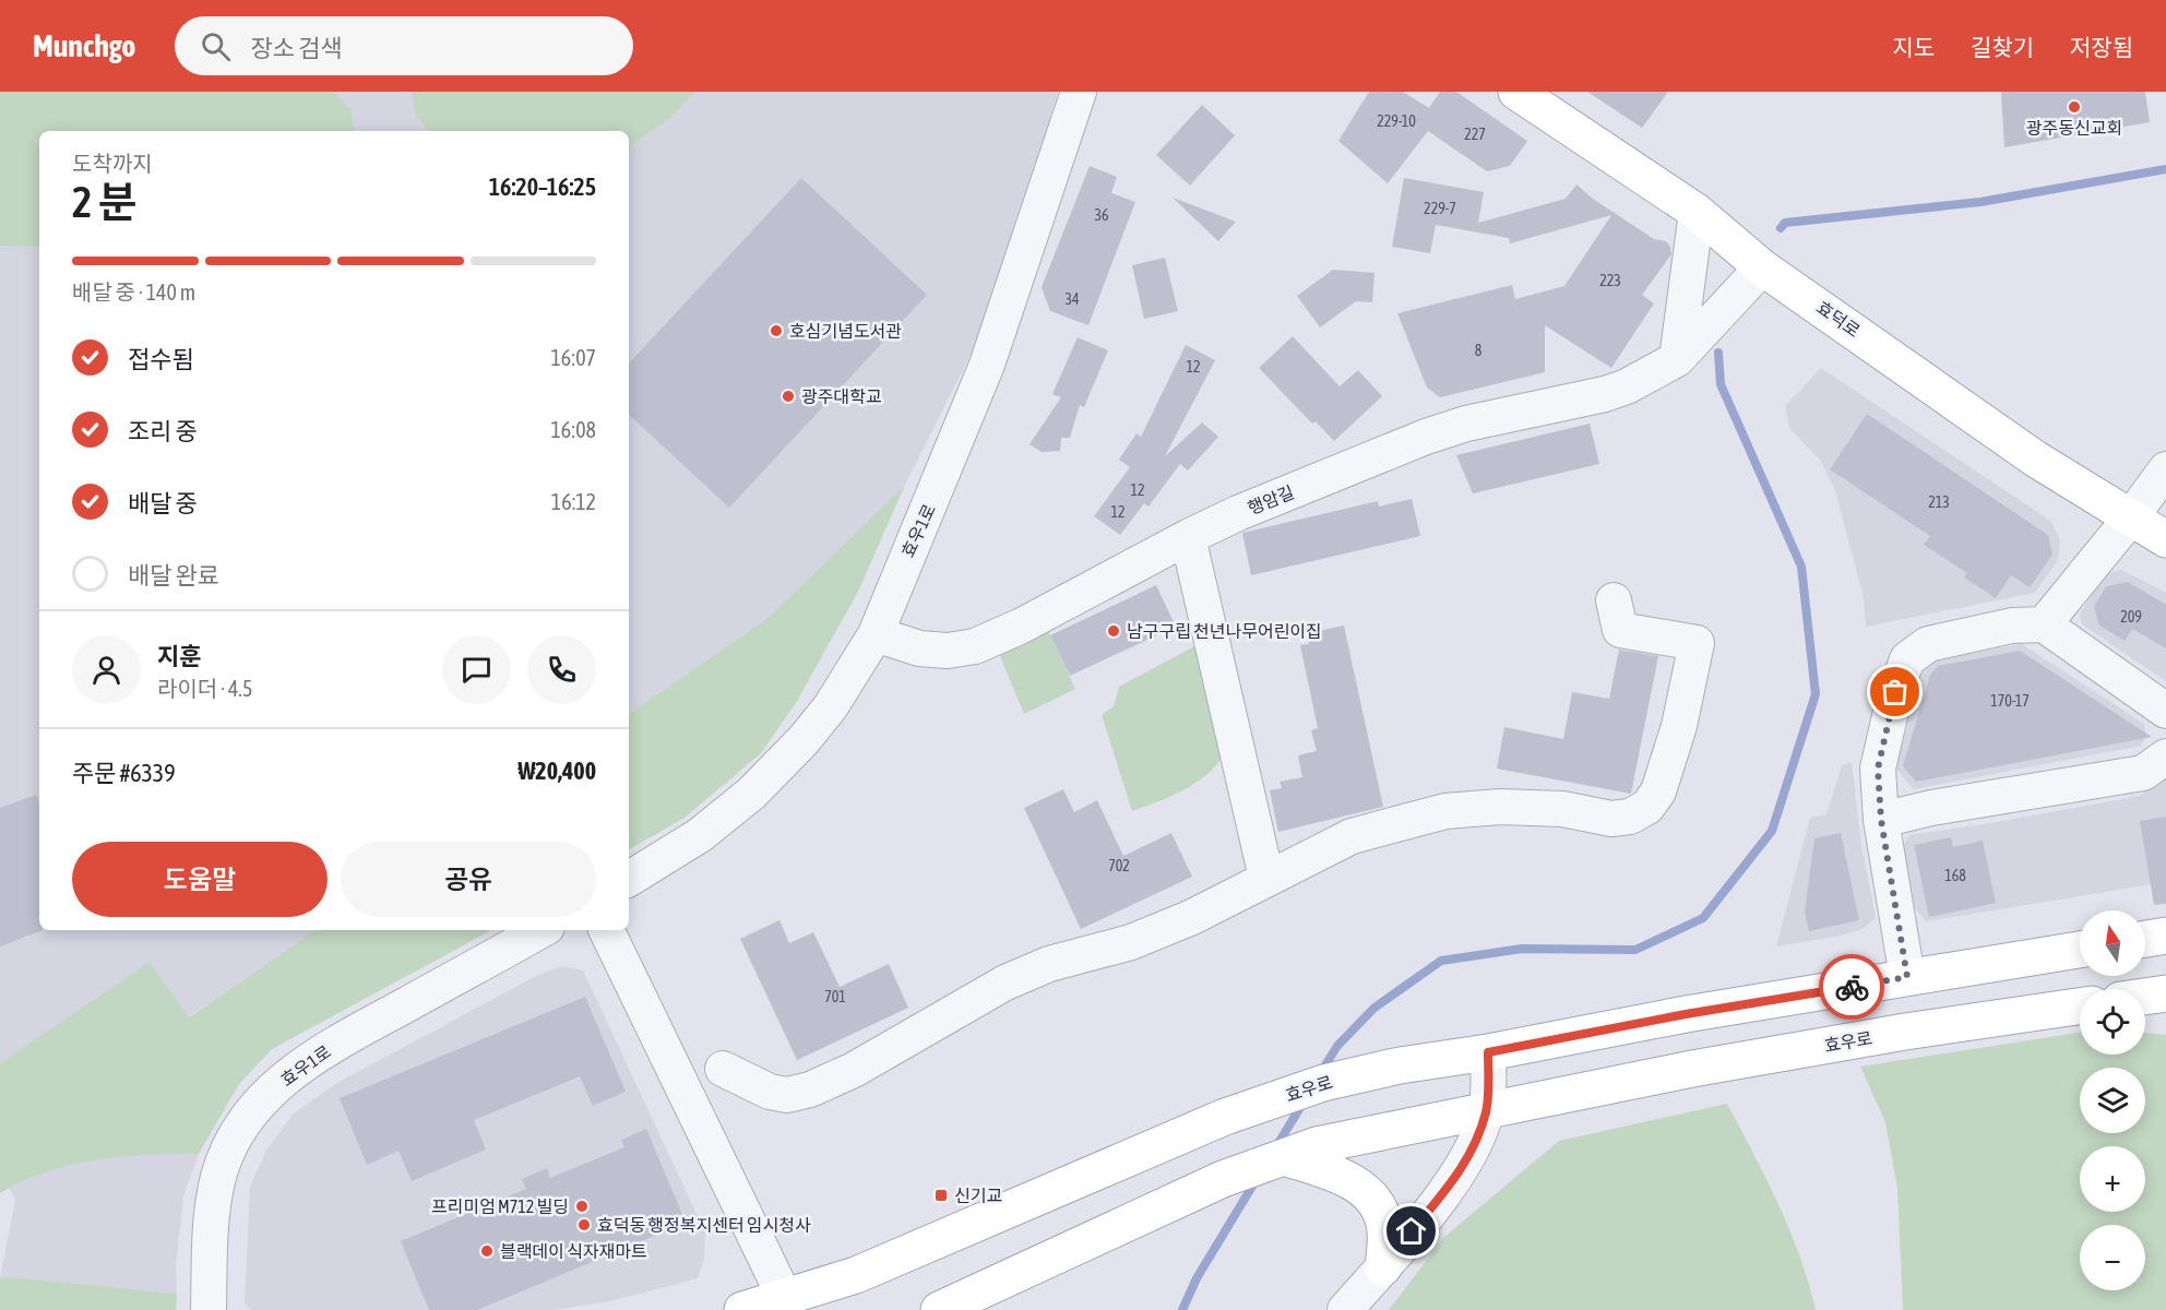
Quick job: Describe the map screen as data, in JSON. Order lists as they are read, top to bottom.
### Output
{
  "streets": {
    "main road": ["효덕로", "효우로"],
    "street": ["행암길", "효우1로"]
  },
  "crossings": [
    ["효덕로", "행암길"],
    ["행암길", "효우1로"]
  ],
  "places": {
    "other": [
      "광주동신교회",
      "호심기념도서관",
      "광주대학교",
      "남구구립 천년나무어린이집",
      "프리미엄 M712 빌딩",
      "효덕동 행정복지센터 임시청사",
      "블랙데이 식자재마트"
    ],
    "transit": ["신기교"]
  },
  "house_numbers": [
    "229-10",
    "227",
    "229-7",
    "36",
    "223",
    "34",
    "8",
    "12",
    "12",
    "213",
    "12",
    "209",
    "170-17",
    "702",
    "168",
    "701"
  ],
  "north": "top",
  "page": {
    "header": "Munchgo",
    "search": "장소 검색",
    "nav": ["지도", "길찾기", "저장됨"],
    "heading": ["2 분", "도착까지", "16:20–16:25"],
    "panel": [
      "지훈",
      "라이더 · 4.5",
      "주문 #6339",
      "₩20,400"
    ],
    "bar": "배달 중 · 140 m",
    "list": [
      ["접수됨", "16:07"],
      ["조리 중", "16:08"],
      ["배달 중", "16:12"],
      "배달 완료"
    ],
    "buttons": ["도움말", "공유"],
    "map_buttons": ["+", "−"]
  }
}
